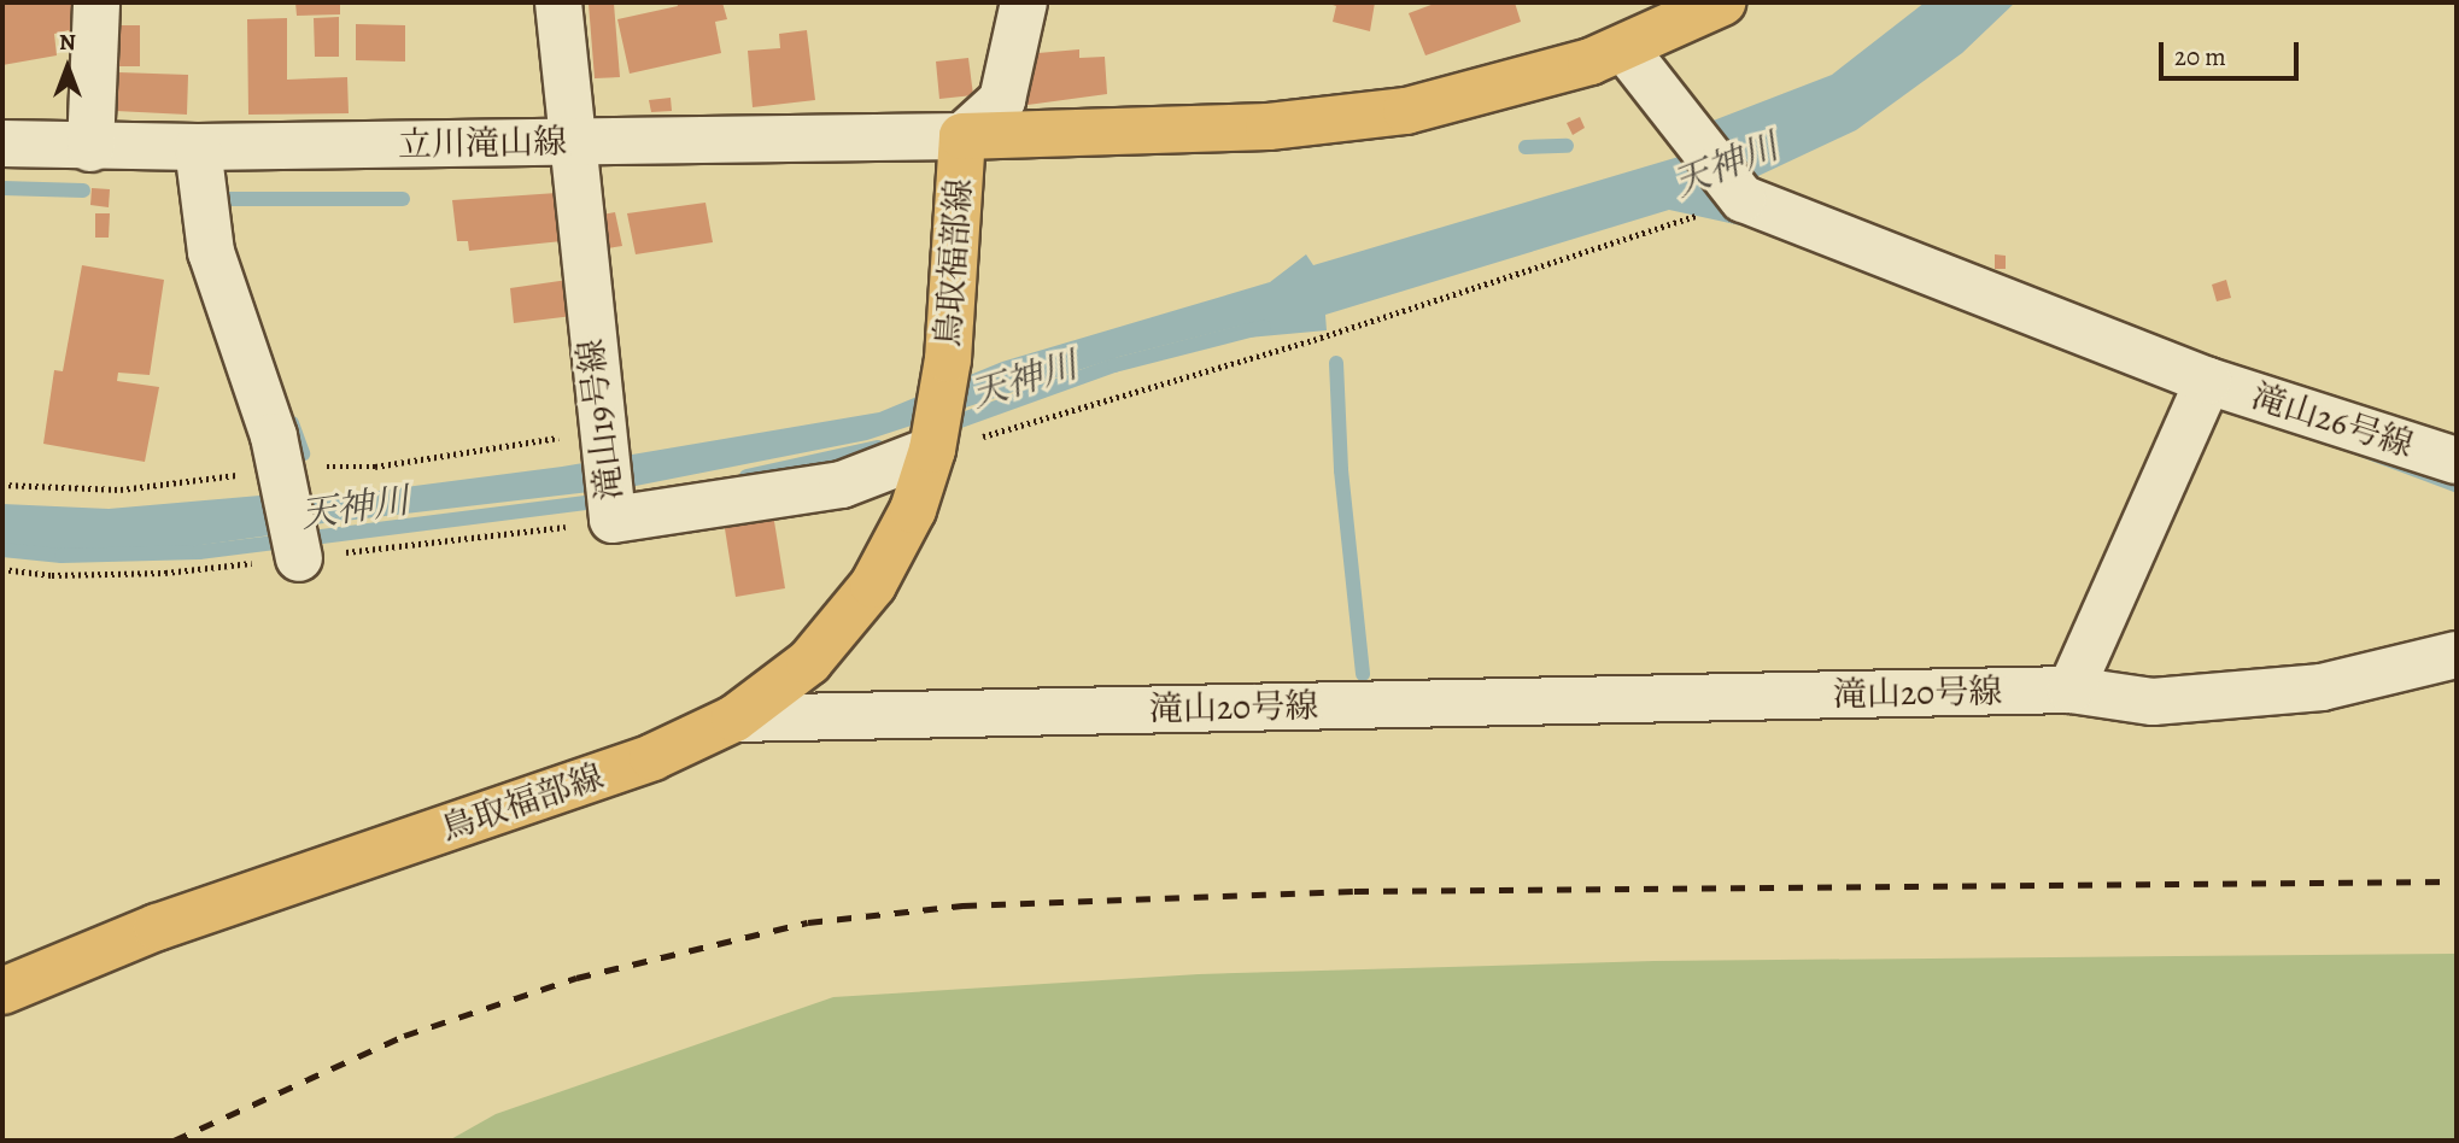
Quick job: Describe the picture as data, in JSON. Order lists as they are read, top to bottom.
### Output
{
  "streets": {
    "main road": ["鳥取福部線"],
    "street": [
      "立川滝山線",
      "滝山19号線",
      "滝山26号線",
      "滝山20号線"
    ]
  },
  "crossings": [
    ["立川滝山線", "鳥取福部線"],
    ["立川滝山線", "滝山19号線"],
    ["鳥取福部線", "滝山19号線"],
    ["鳥取福部線", "滝山20号線"]
  ],
  "water": ["天神川"],
  "scale_bar": "20 m",
  "north": "top"
}
